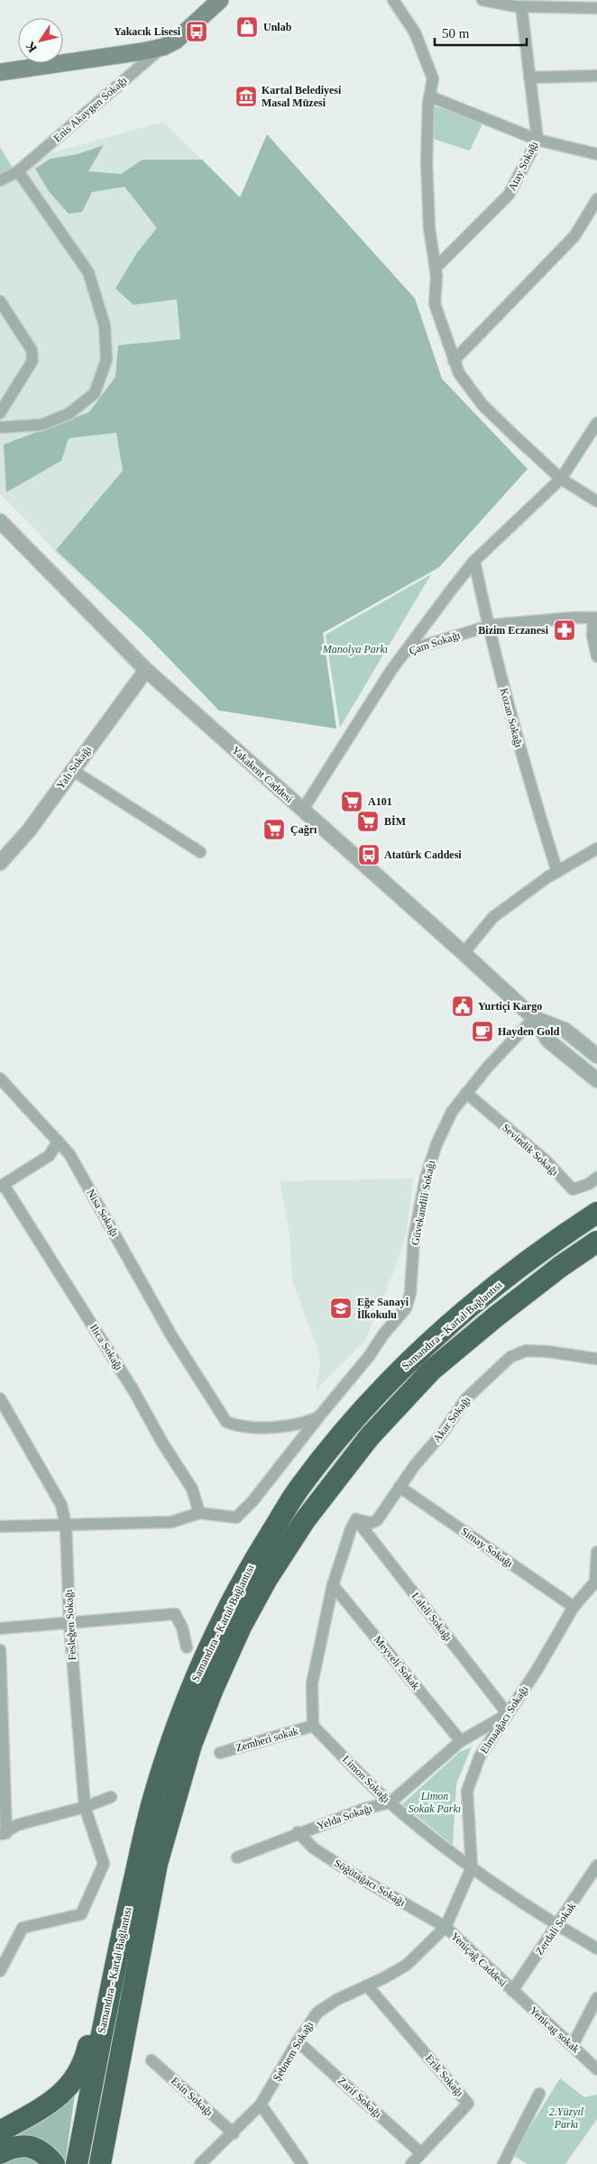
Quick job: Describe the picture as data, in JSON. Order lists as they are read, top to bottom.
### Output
{
  "streets": {
    "highway": ["Samandıra - Kartal Bağlantısı"],
    "main road": ["Enis Akaygen Sokağı"],
    "street": [
      "Atay Sokağı",
      "Çam Sokağı",
      "Kozan Sokağı",
      "Yalı Sokağı",
      "Yakakent Caddesi",
      "Sevindik Sokağı",
      "Güvekandili Sokağı",
      "Nisa Sokağı",
      "Ilıca Sokağı",
      "Akar Sokağı",
      "Simay Sokağı",
      "Laleli Sokağı",
      "Fesleğen Sokağı",
      "Meyveli Sokak",
      "Elmaağacı Sokağı",
      "Zemheri sokak",
      "Limon Sokağı",
      "Yelda Sokağı",
      "Söğütağacı Sokağı",
      "Zerdali Sokak",
      "Yeniçağ Caddesi",
      "Yenicag sokak",
      "Şebnem Sokağı",
      "Erik Sokağı",
      "Esin Sokağı",
      "Zarif Sokağı"
    ]
  },
  "crossings": [
    ["Çam Sokağı", "Kozan Sokağı"],
    ["Çam Sokağı", "Yakakent Caddesi"],
    ["Yalı Sokağı", "Yakakent Caddesi"],
    ["Yakakent Caddesi", "Güvekandili Sokağı"],
    ["Sevindik Sokağı", "Güvekandili Sokağı"],
    ["Güvekandili Sokağı", "Nisa Sokağı"],
    ["Güvekandili Sokağı", "Ilıca Sokağı"],
    ["Akar Sokağı", "Simay Sokağı"],
    ["Akar Sokağı", "Laleli Sokağı"],
    ["Simay Sokağı", "Elmaağacı Sokağı"],
    ["Laleli Sokağı", "Elmaağacı Sokağı"],
    ["Laleli Sokağı", "Yelda Sokağı"],
    ["Meyveli Sokak", "Yelda Sokağı"],
    ["Elmaağacı Sokağı", "Limon Sokağı"],
    ["Elmaağacı Sokağı", "Yelda Sokağı"],
    ["Elmaağacı Sokağı", "Söğütağacı Sokağı"],
    ["Elmaağacı Sokağı", "Yeniçağ Caddesi"],
    ["Elmaağacı Sokağı", "Şebnem Sokağı"],
    ["Zemheri sokak", "Limon Sokağı"],
    ["Limon Sokağı", "Yelda Sokağı"],
    ["Limon Sokağı", "Zerdali Sokak"],
    ["Yelda Sokağı", "Söğütağacı Sokağı"],
    ["Söğütağacı Sokağı", "Yeniçağ Caddesi"],
    ["Söğütağacı Sokağı", "Şebnem Sokağı"],
    ["Zerdali Sokak", "Yeniçağ Caddesi"],
    ["Zerdali Sokak", "Yenicag sokak"],
    ["Yeniçağ Caddesi", "Yenicag sokak"],
    ["Yeniçağ Caddesi", "Şebnem Sokağı"],
    ["Şebnem Sokağı", "Erik Sokağı"],
    ["Şebnem Sokağı", "Esin Sokağı"],
    ["Şebnem Sokağı", "Zarif Sokağı"],
    ["Erik Sokağı", "Zarif Sokağı"]
  ],
  "parks": ["Manolya Parkı", "Limon Sokak Parkı", "2.Yüzyıl Parkı"],
  "places": {
    "shop": ["Unlab"],
    "bus stop": ["Yakacık Lisesi", "Atatürk Caddesi"],
    "museum": ["Kartal Belediyesi Masal Müzesi"],
    "pharmacy": ["Bizim Eczanesi"],
    "supermarket": ["A101", "BİM", "Çağrı"],
    "public building": ["Yurtiçi Kargo"],
    "cafe": ["Hayden Gold"],
    "school or university": ["Eğe Sanayi İlkokulu"]
  },
  "scale_bar": "50 m",
  "north": "bottom left"
}
